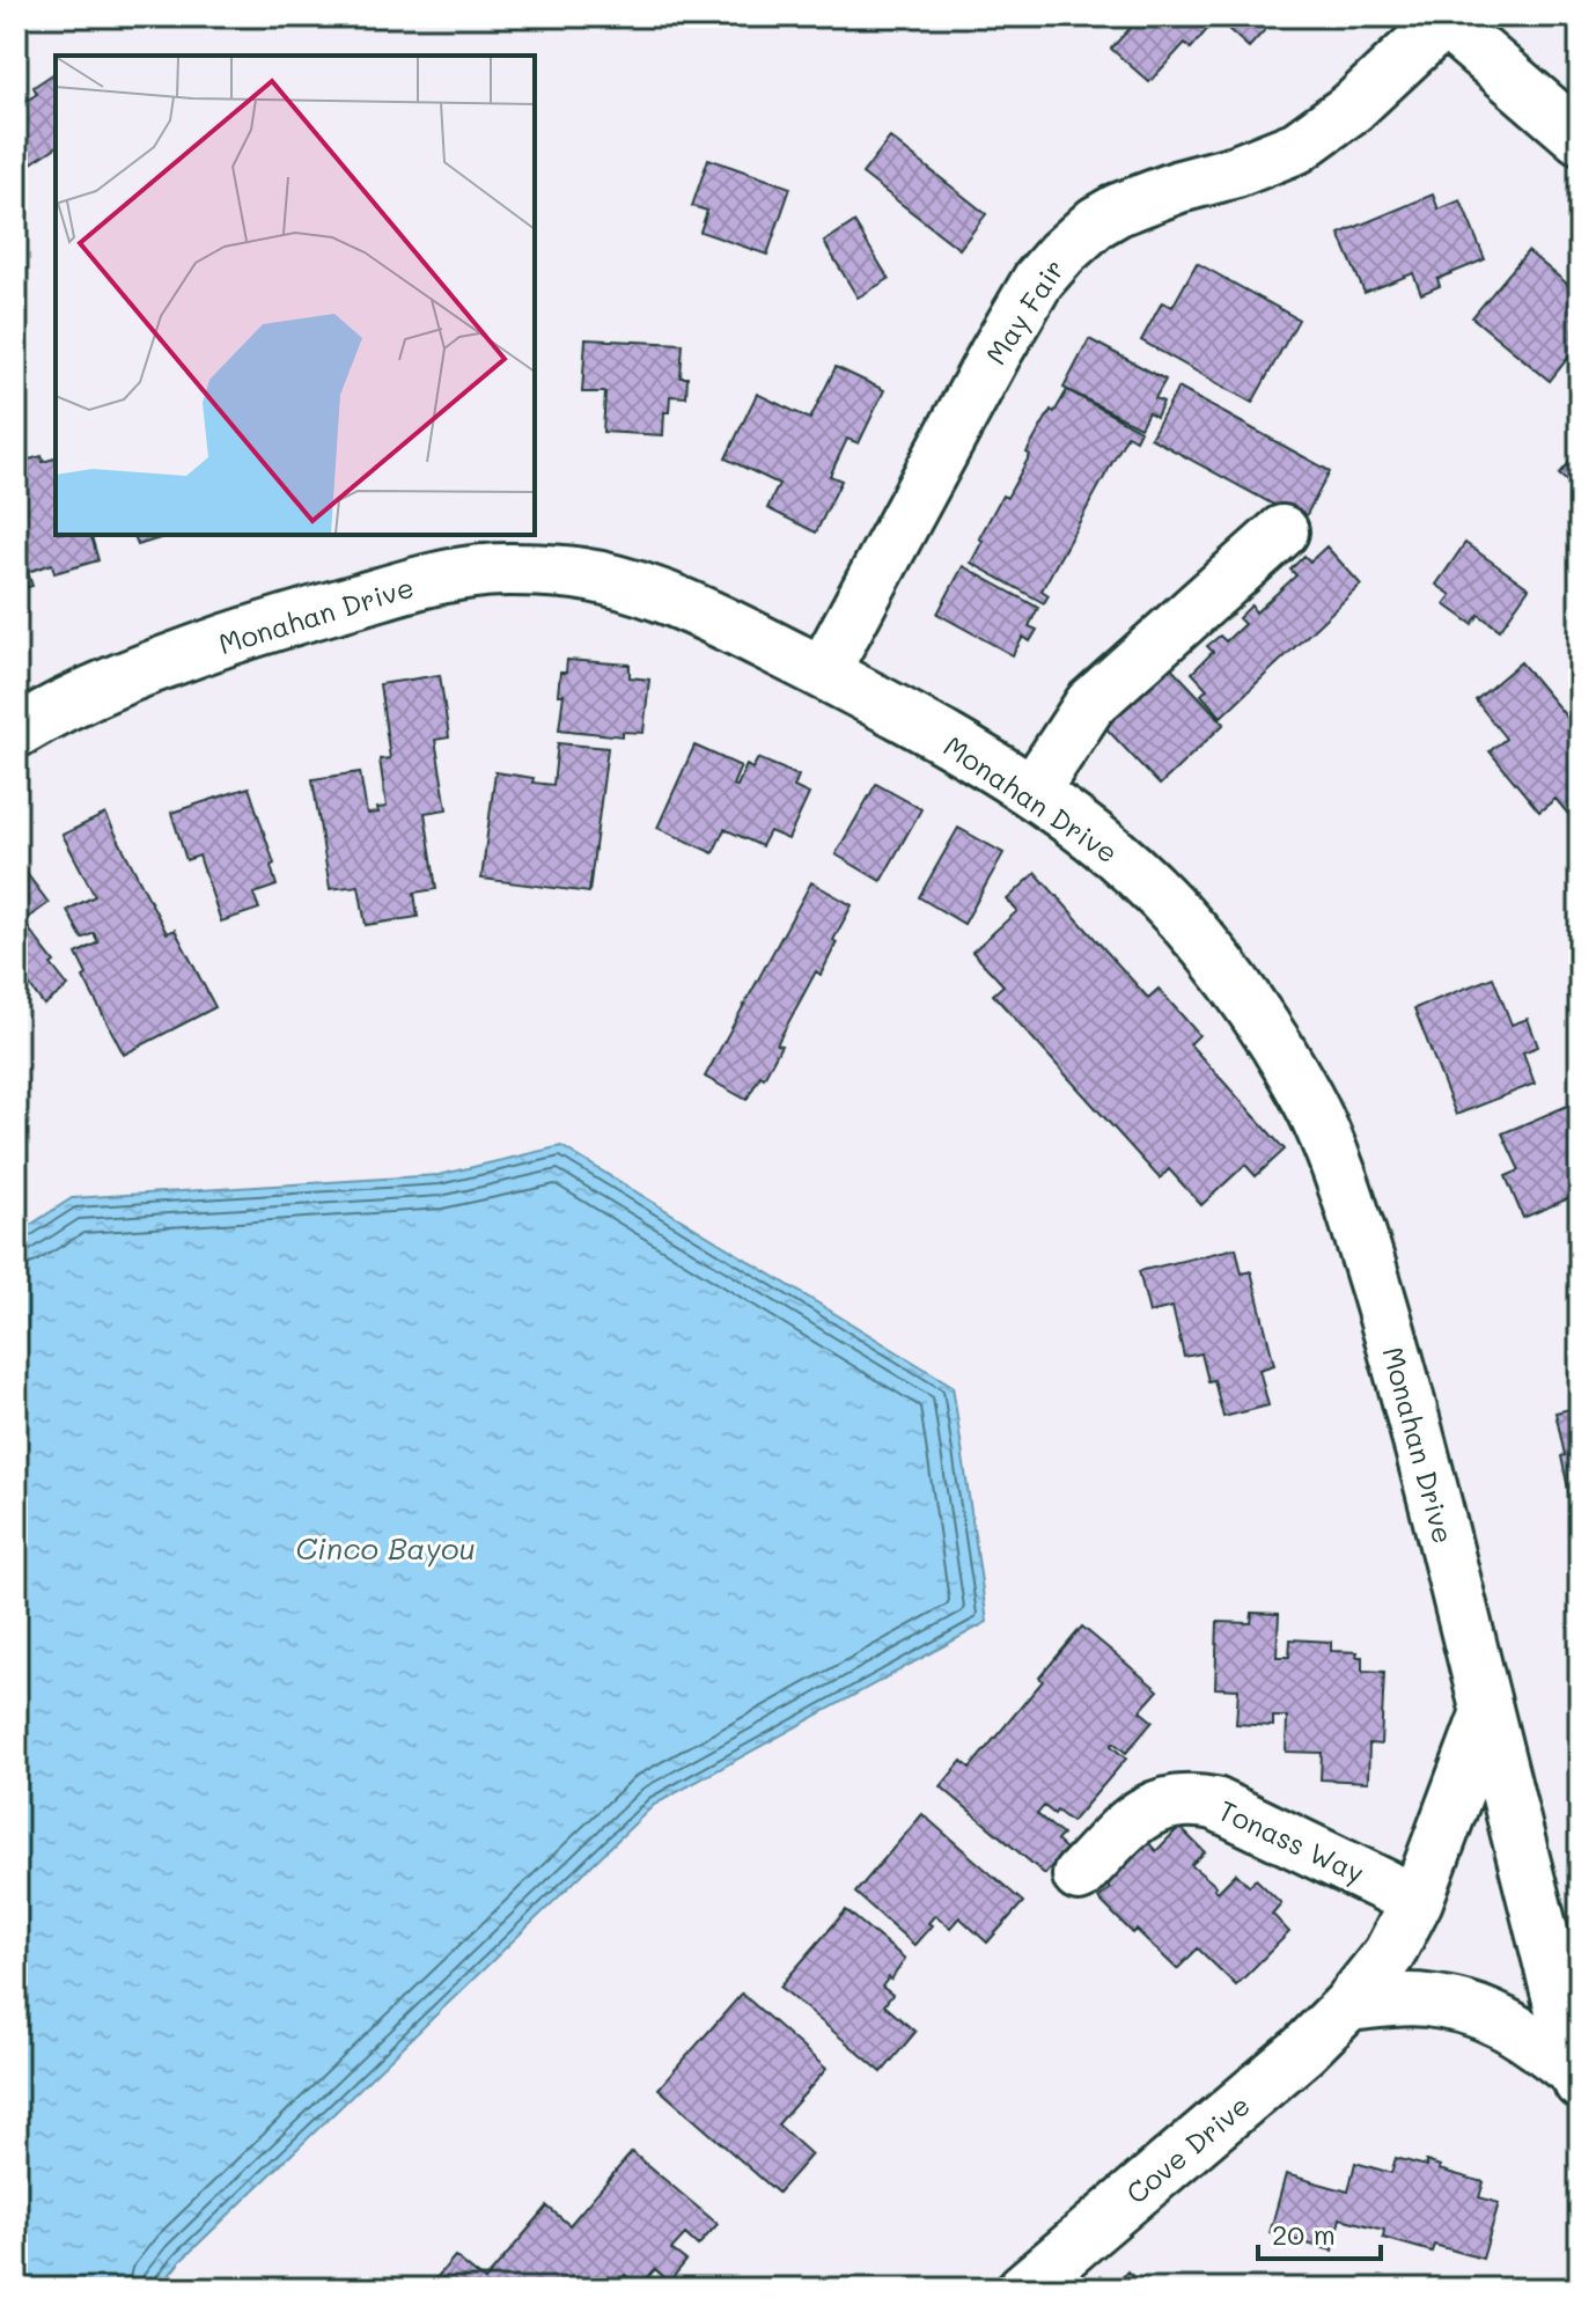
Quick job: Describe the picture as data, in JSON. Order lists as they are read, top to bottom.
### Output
{
  "streets": {
    "street": [
      "May Fair",
      "Monahan Drive",
      "Tonass Way",
      "Cove Drive"
    ]
  },
  "crossings": [
    ["May Fair", "Monahan Drive"],
    ["Monahan Drive", "Cove Drive"],
    ["Tonass Way", "Cove Drive"]
  ],
  "water": ["Cinco Bayou"],
  "scale_bar": "20 m"
}
